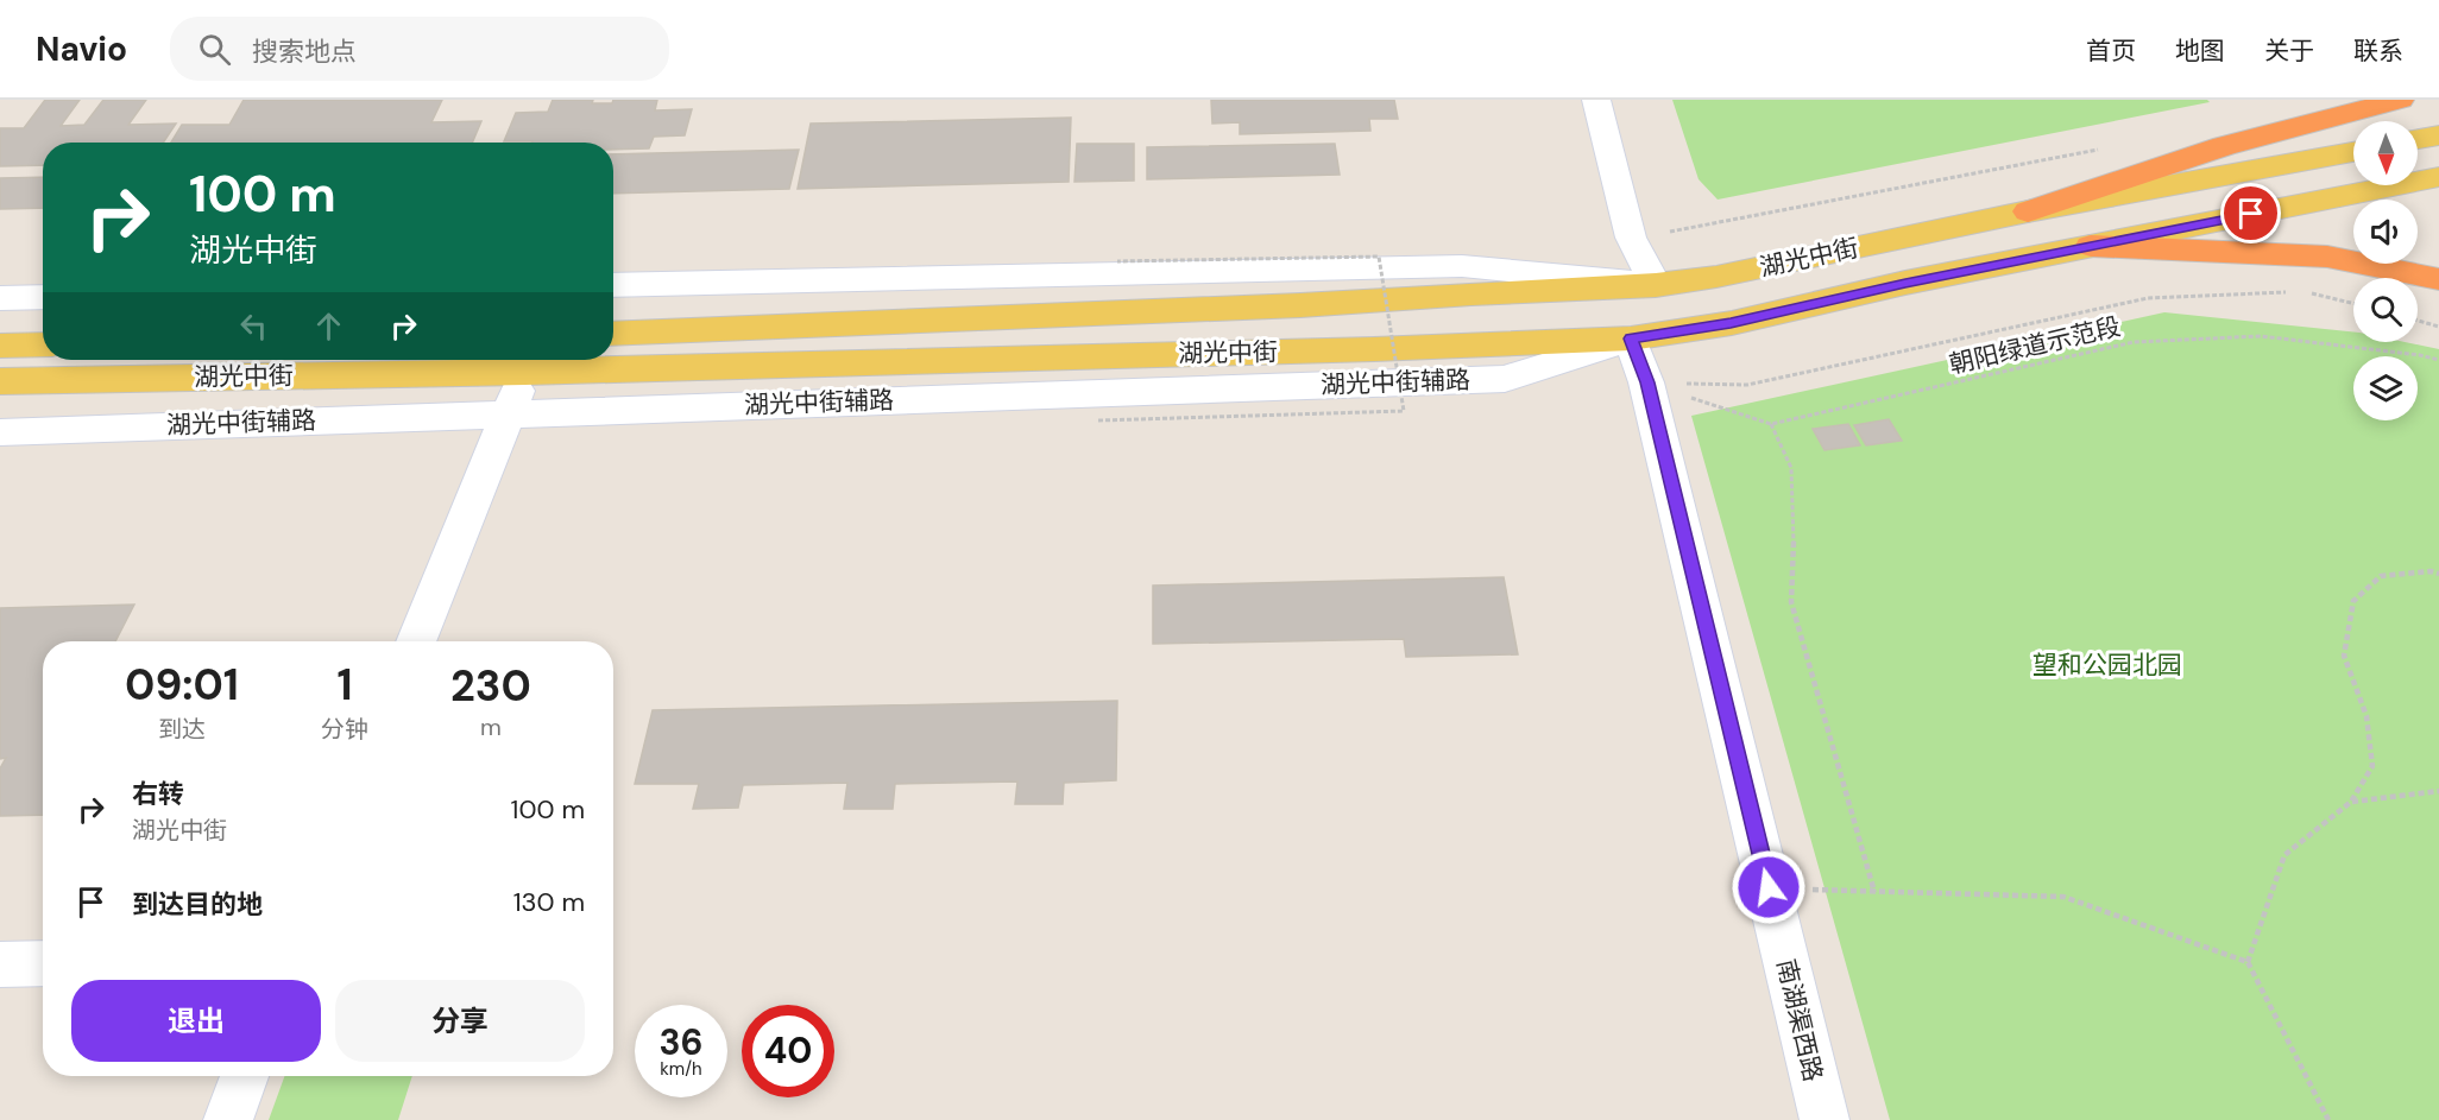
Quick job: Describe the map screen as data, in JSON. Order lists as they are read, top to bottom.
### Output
{
  "streets": {
    "main road": ["湖光中街"],
    "street": ["湖光中街辅路", "南湖渠西路"],
    "path": ["朝阳绿道示范段"]
  },
  "crossings": [
    ["湖光中街", "湖光中街辅路"],
    ["湖光中街", "南湖渠西路"],
    ["湖光中街辅路", "南湖渠西路"]
  ],
  "parks": ["望和公园北园"],
  "north": "bottom",
  "page": {
    "header": "Navio",
    "search": "搜索地点",
    "nav": [
      "首页",
      "地图",
      "关于",
      "联系"
    ],
    "turn": ["100 m", "湖光中街"],
    "eta": [
      "09:01",
      "到达",
      "1",
      "分钟",
      "230",
      "m"
    ],
    "list": [
      {
        "name": "右转",
        "note": "湖光中街",
        "value": "100 m"
      },
      {
        "name": "到达目的地",
        "value": "130 m"
      }
    ],
    "buttons": ["退出", "分享"],
    "speed": "36 km/h",
    "limit": "40"
  }
}
